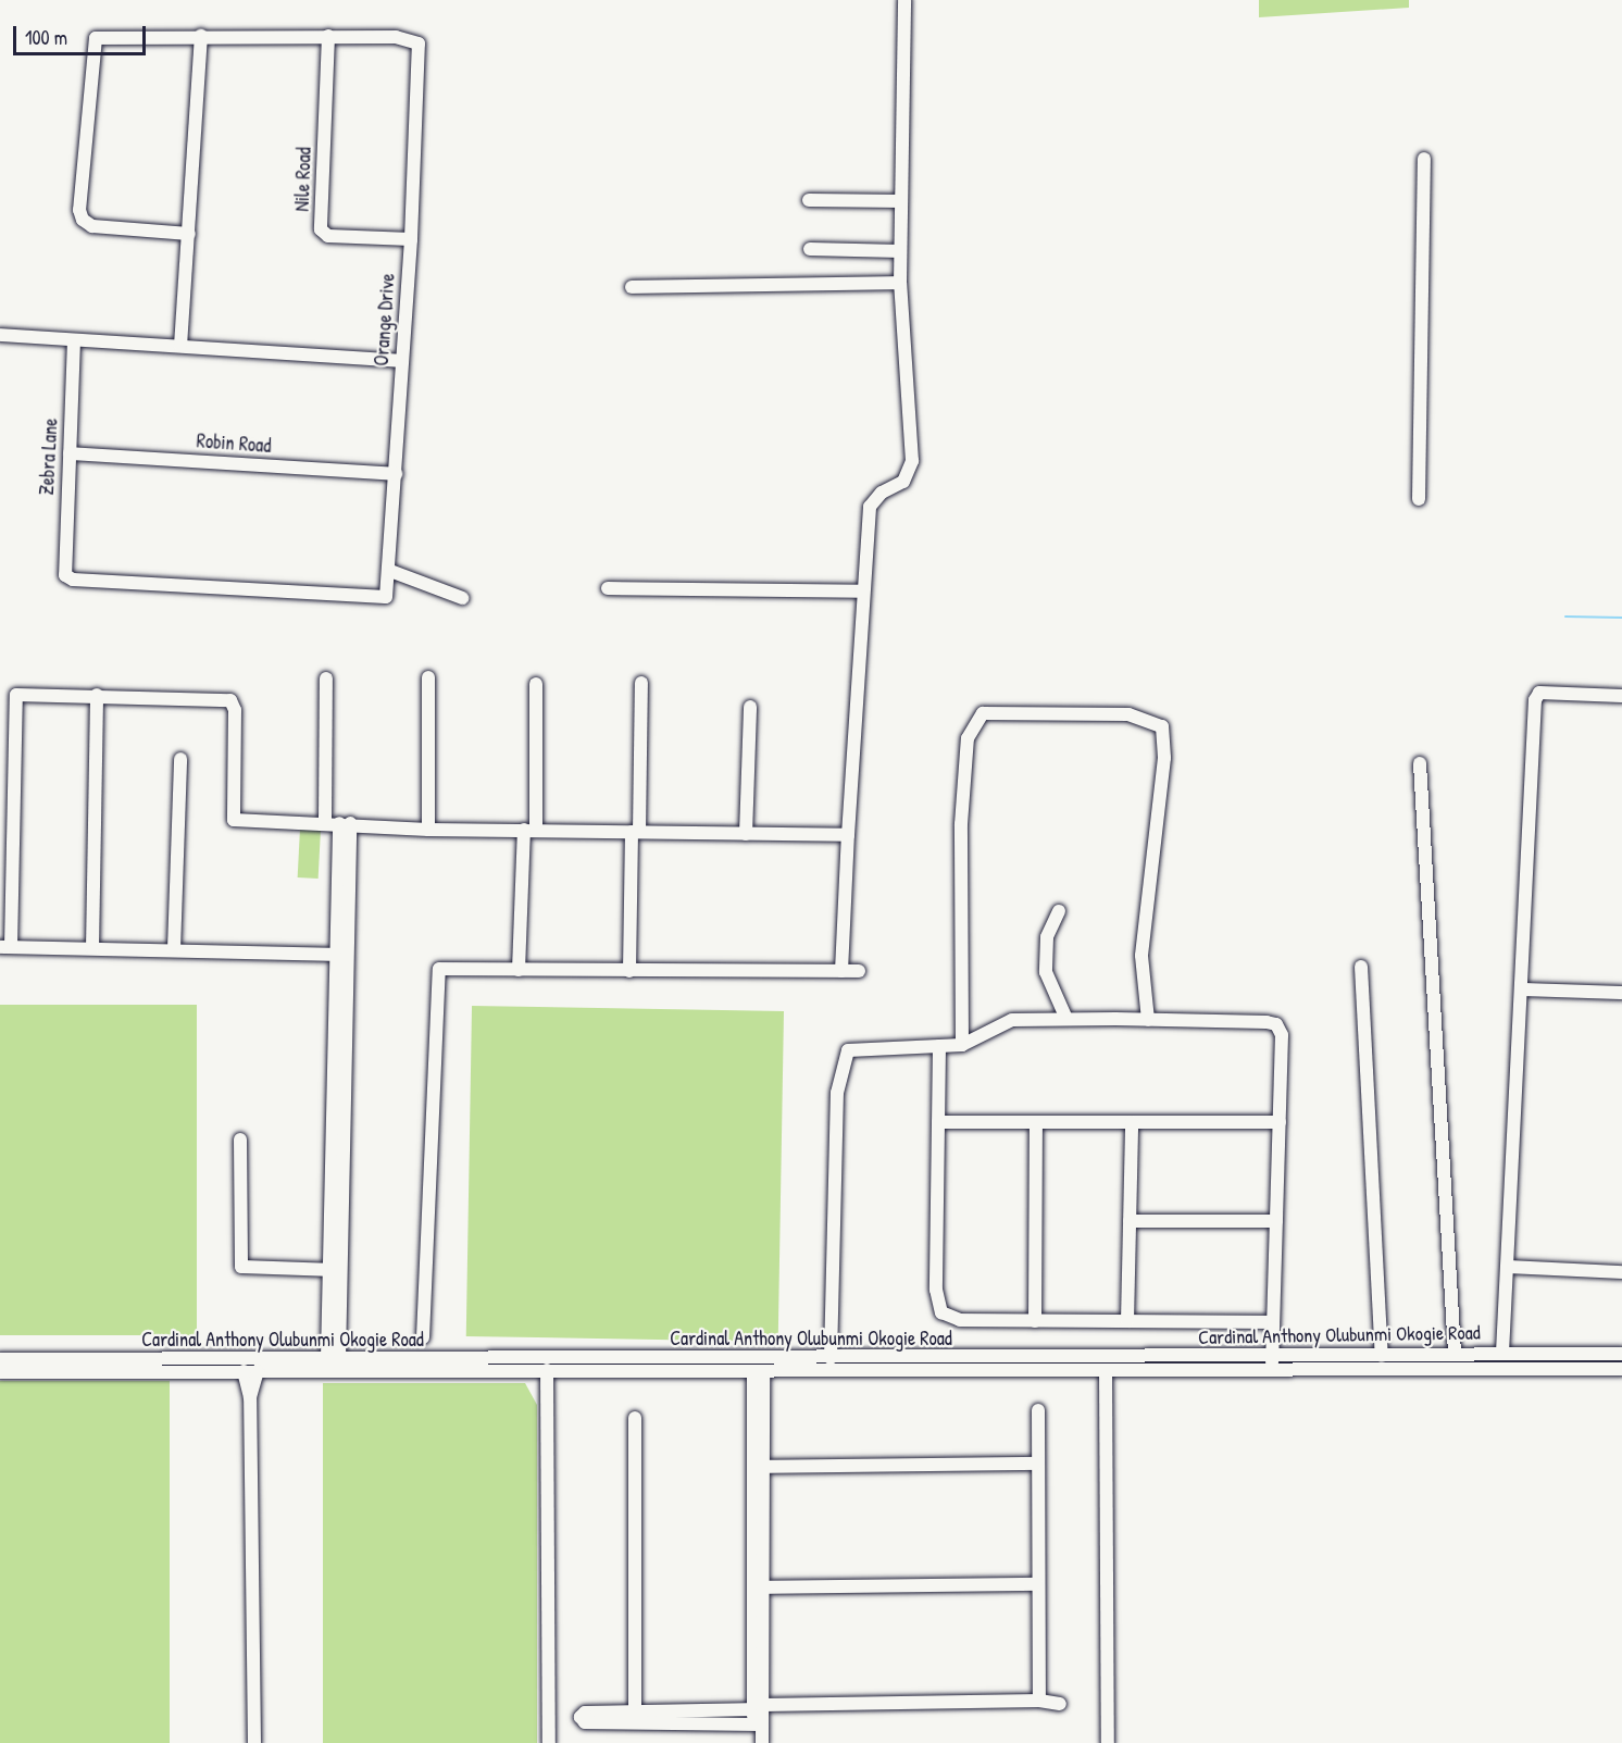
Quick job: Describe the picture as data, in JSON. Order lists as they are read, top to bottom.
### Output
{
  "streets": {
    "street": [
      "Nile Road",
      "Orange Drive",
      "Robin Road",
      "Zebra Lane",
      "Cardinal Anthony Olubunmi Okogie Road"
    ]
  },
  "crossings": [
    ["Nile Road", "Orange Drive"],
    ["Orange Drive", "Robin Road"],
    ["Orange Drive", "Zebra Lane"],
    ["Robin Road", "Zebra Lane"]
  ],
  "scale_bar": "100 m"
}
